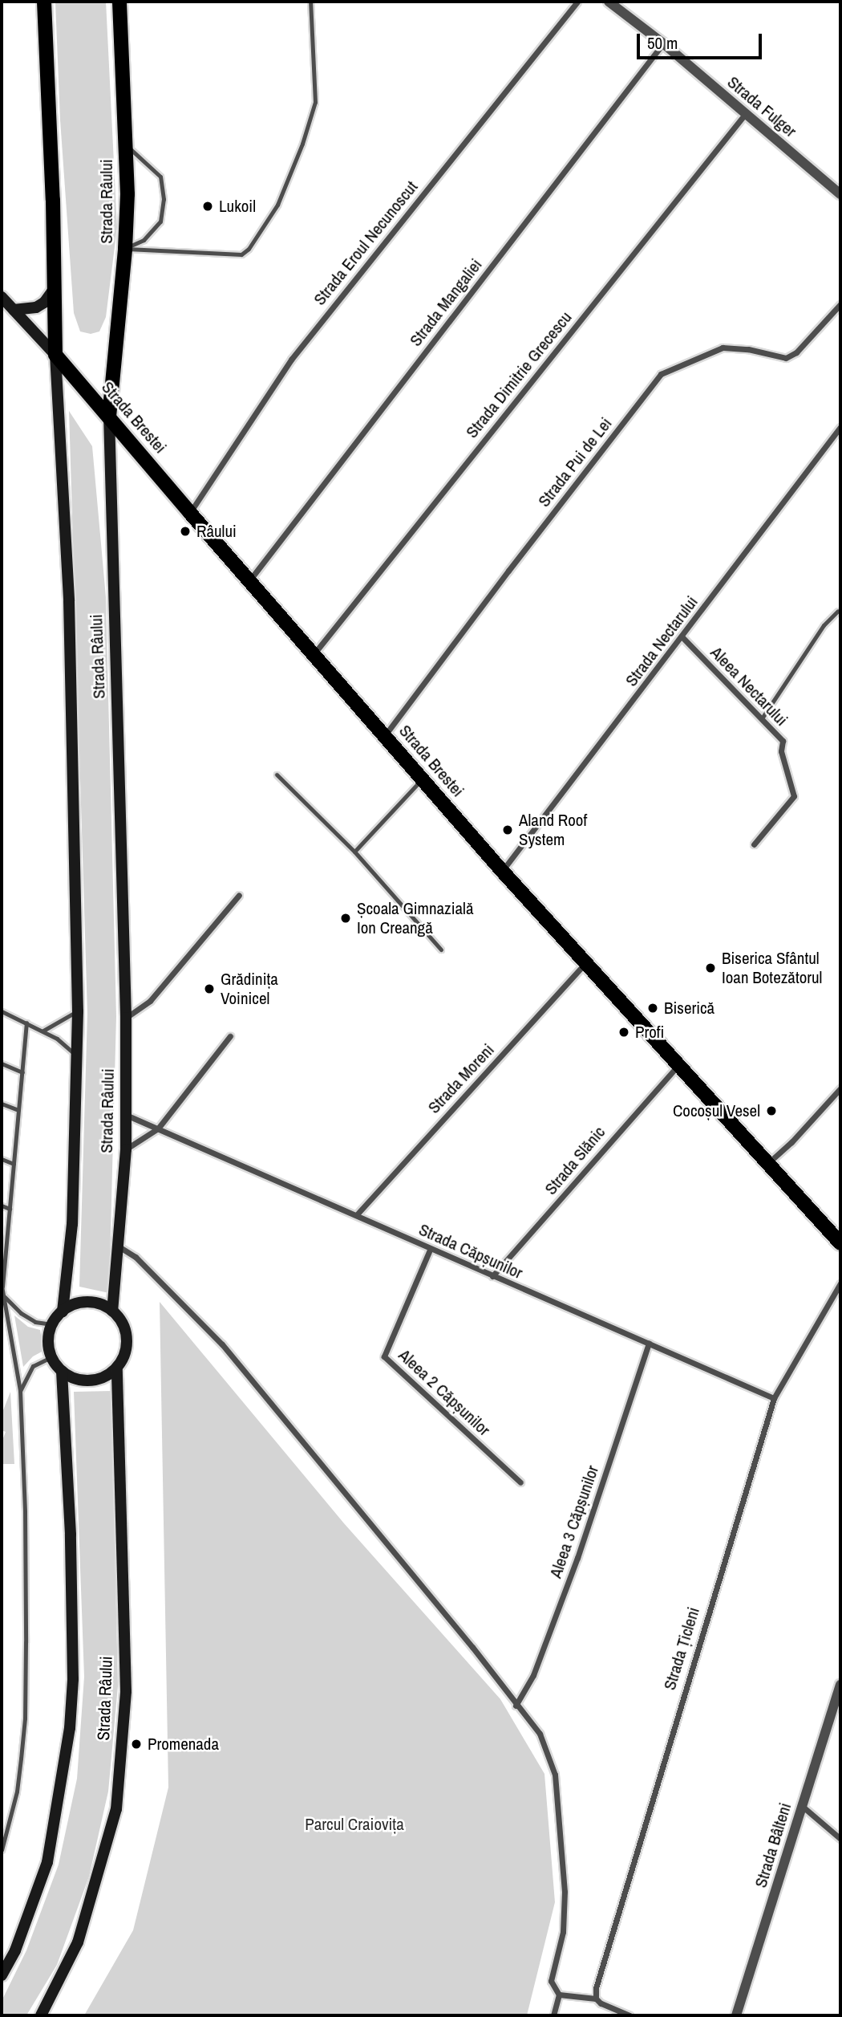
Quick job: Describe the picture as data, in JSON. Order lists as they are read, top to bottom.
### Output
{
  "streets": {
    "main road": ["Strada Râului", "Strada Brestei"],
    "street": [
      "Strada Fulger",
      "Strada Eroul Necunoscut",
      "Strada Mangaliei",
      "Strada Dimitrie Grecescu",
      "Strada Pui de Lei",
      "Strada Nectarului",
      "Aleea Nectarului",
      "Strada Moreni",
      "Strada Slănic",
      "Strada Căpșunilor",
      "Aleea 2 Căpșunilor",
      "Aleea 3 Căpșunilor",
      "Strada Țicleni",
      "Strada Bâlteni"
    ]
  },
  "crossings": [
    ["Strada Fulger", "Strada Mangaliei"],
    ["Strada Fulger", "Strada Dimitrie Grecescu"],
    ["Strada Râului", "Strada Brestei"],
    ["Strada Râului", "Strada Căpșunilor"],
    ["Strada Eroul Necunoscut", "Strada Brestei"],
    ["Strada Mangaliei", "Strada Brestei"],
    ["Strada Dimitrie Grecescu", "Strada Brestei"],
    ["Strada Brestei", "Strada Pui de Lei"],
    ["Strada Brestei", "Strada Nectarului"],
    ["Strada Brestei", "Strada Moreni"],
    ["Strada Brestei", "Strada Slănic"],
    ["Strada Nectarului", "Aleea Nectarului"],
    ["Strada Moreni", "Strada Căpșunilor"],
    ["Strada Slănic", "Strada Căpșunilor"],
    ["Strada Căpșunilor", "Aleea 2 Căpșunilor"],
    ["Strada Căpșunilor", "Aleea 3 Căpșunilor"],
    ["Strada Căpșunilor", "Strada Țicleni"]
  ],
  "parks": ["Parcul Craiovița"],
  "places": [
    "Lukoil",
    "Râului",
    "Aland Roof System",
    "Școala Gimnazială Ion Creangă",
    "Biserica Sfântul Ioan Botezătorul",
    "Grădinița Voinicel",
    "Biserică",
    "Profi",
    "Cocoșul Vesel",
    "Promenada"
  ],
  "scale_bar": "50 m"
}
